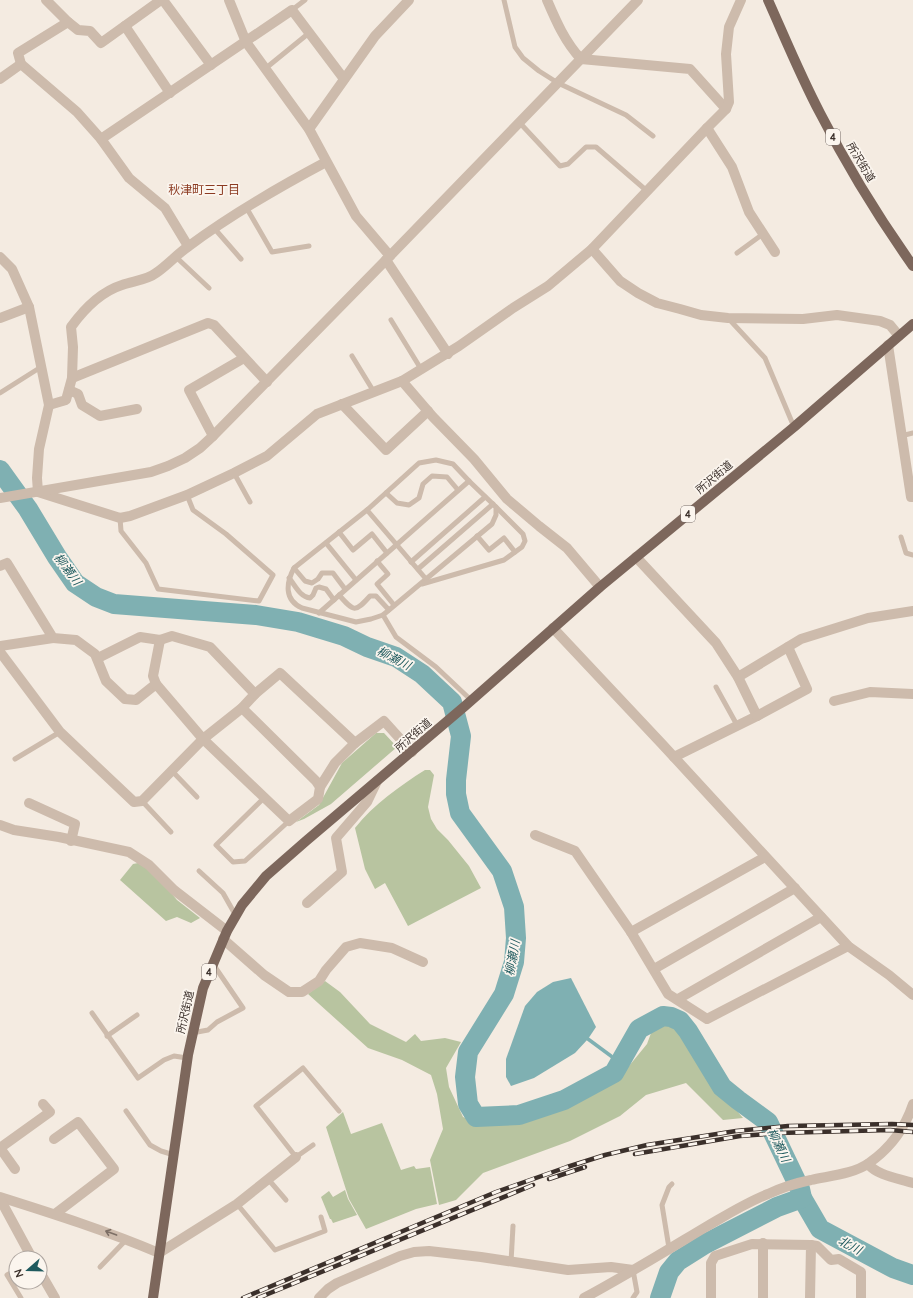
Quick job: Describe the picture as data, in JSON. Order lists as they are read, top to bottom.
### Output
{
  "streets": {
    "main road": ["4", "所沢街道"]
  },
  "districts": ["秋津町三丁目"],
  "water": ["柳瀬川", "北川"],
  "north": "left"
}
